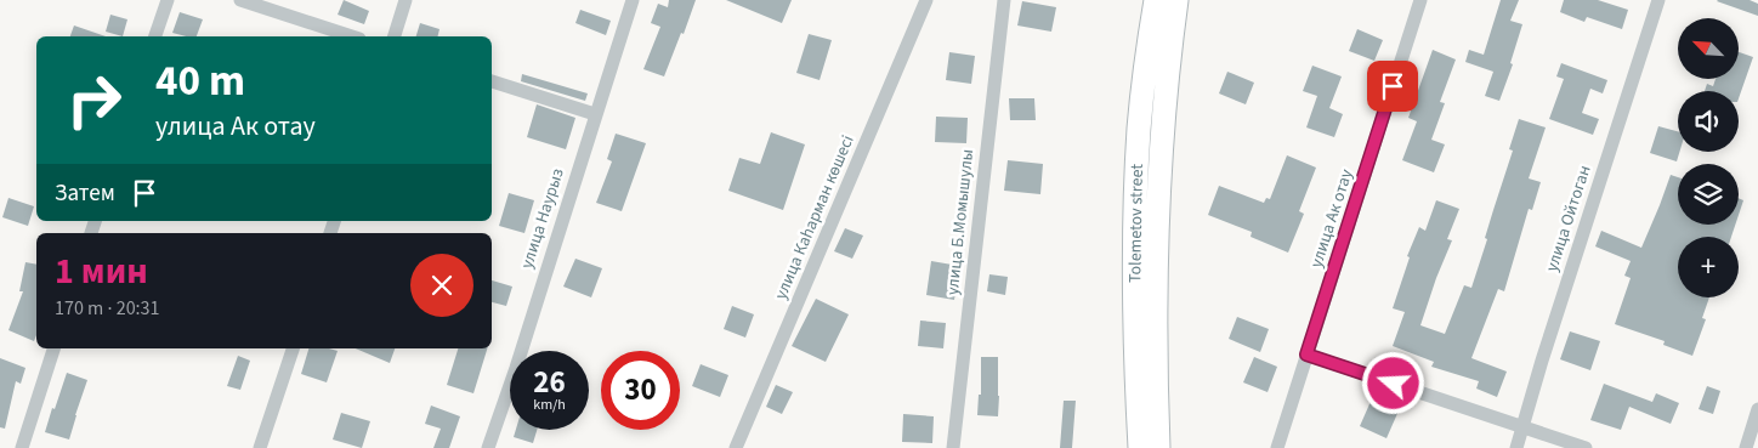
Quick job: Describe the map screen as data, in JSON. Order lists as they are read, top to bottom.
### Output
{
  "streets": {
    "main road": ["Tolemetov street"],
    "street": [
      "улица Каһарман көшесі",
      "улица Наурыз",
      "улица Ак отау",
      "улица Ойтоган",
      "улица Б.Момышулы"
    ]
  },
  "north": "top left",
  "page": {
    "map_buttons": "+",
    "turn": ["40 m", "улица Ак отау"],
    "then": "Затем",
    "heading": ["1 мин", "170 m · 20:31"],
    "speed": "26 km/h",
    "limit": "30"
  }
}
